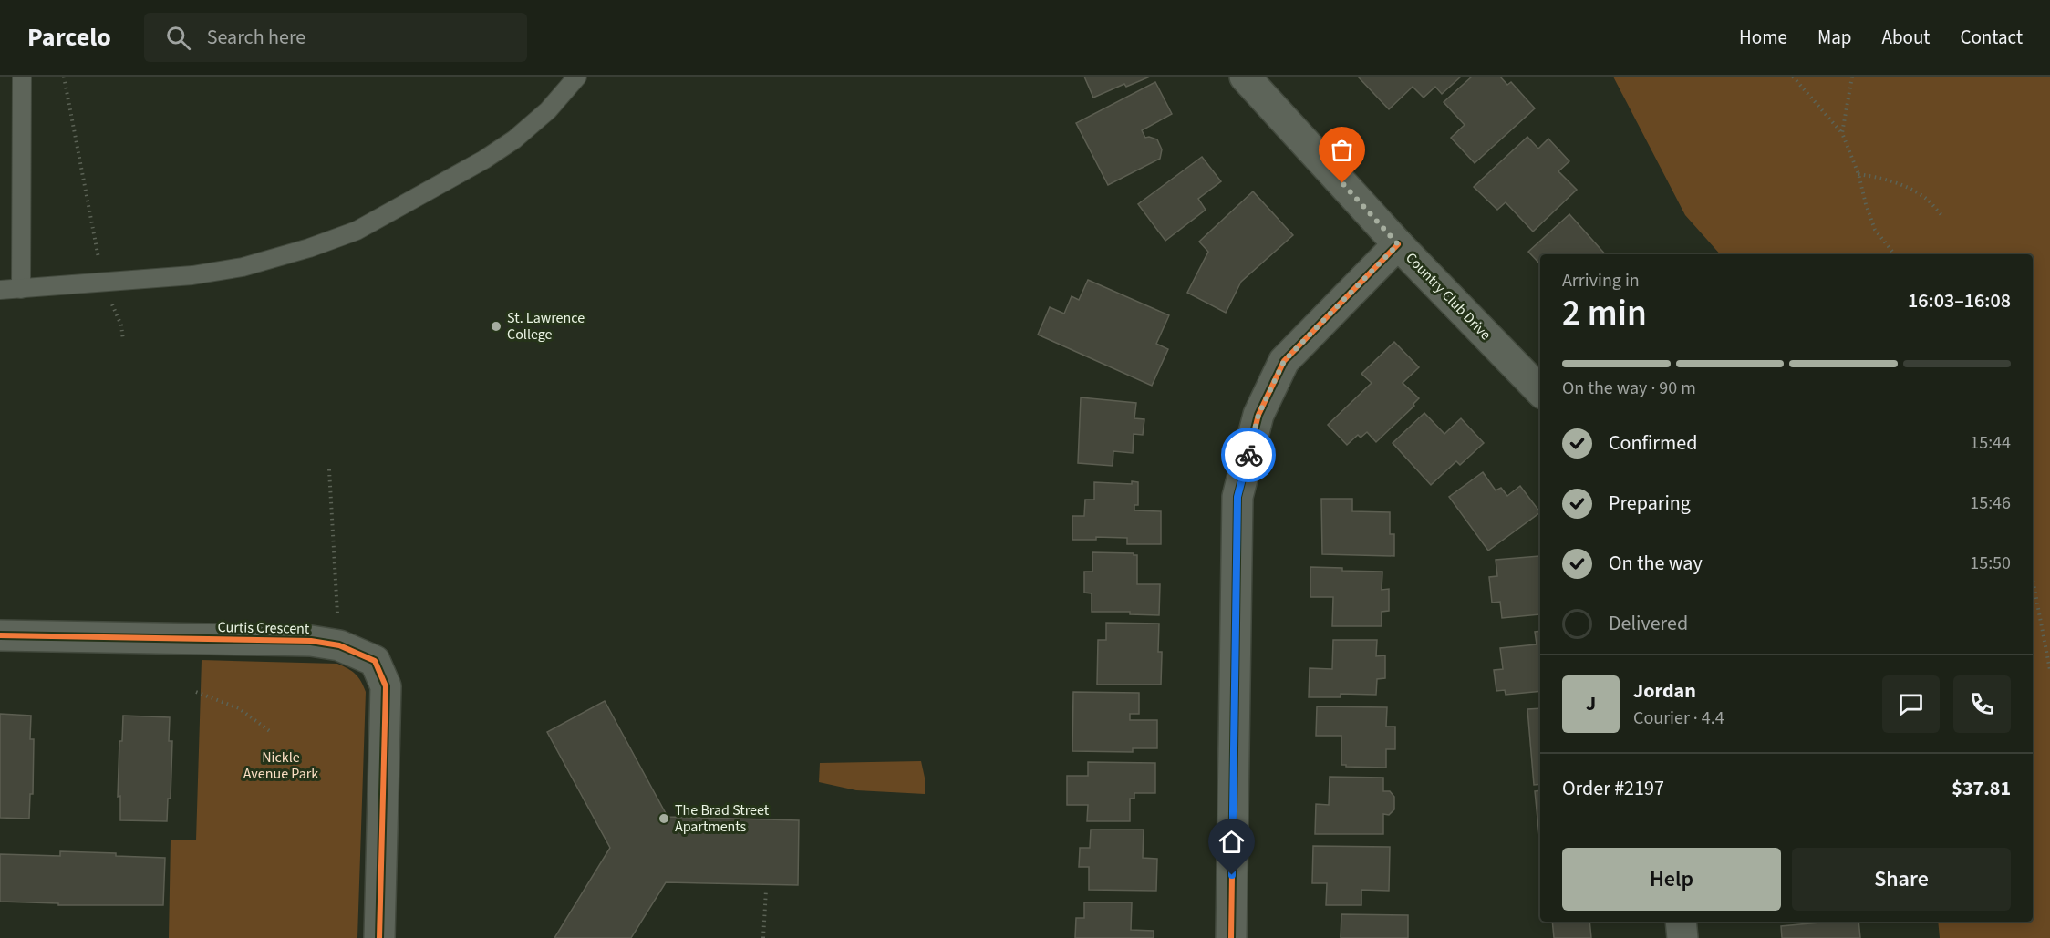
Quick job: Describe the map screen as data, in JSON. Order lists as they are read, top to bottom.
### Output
{
  "streets": {
    "street": ["Country Club Drive", "Curtis Crescent"]
  },
  "parks": ["Nickle Avenue Park"],
  "places": ["St. Lawrence College", "The Brad Street Apartments"],
  "page": {
    "header": "Parcelo",
    "search": "Search here",
    "nav": [
      "Home",
      "Map",
      "About",
      "Contact"
    ],
    "heading": ["2 min", "Arriving in", "16:03–16:08"],
    "panel": [
      "Jordan",
      "Courier · 4.4",
      "Order #2197",
      "$37.81"
    ],
    "bar": "On the way · 90 m",
    "list": [
      ["Confirmed", "15:44"],
      ["Preparing", "15:46"],
      ["On the way", "15:50"],
      "Delivered"
    ],
    "round": "J",
    "buttons": ["Help", "Share"]
  }
}
